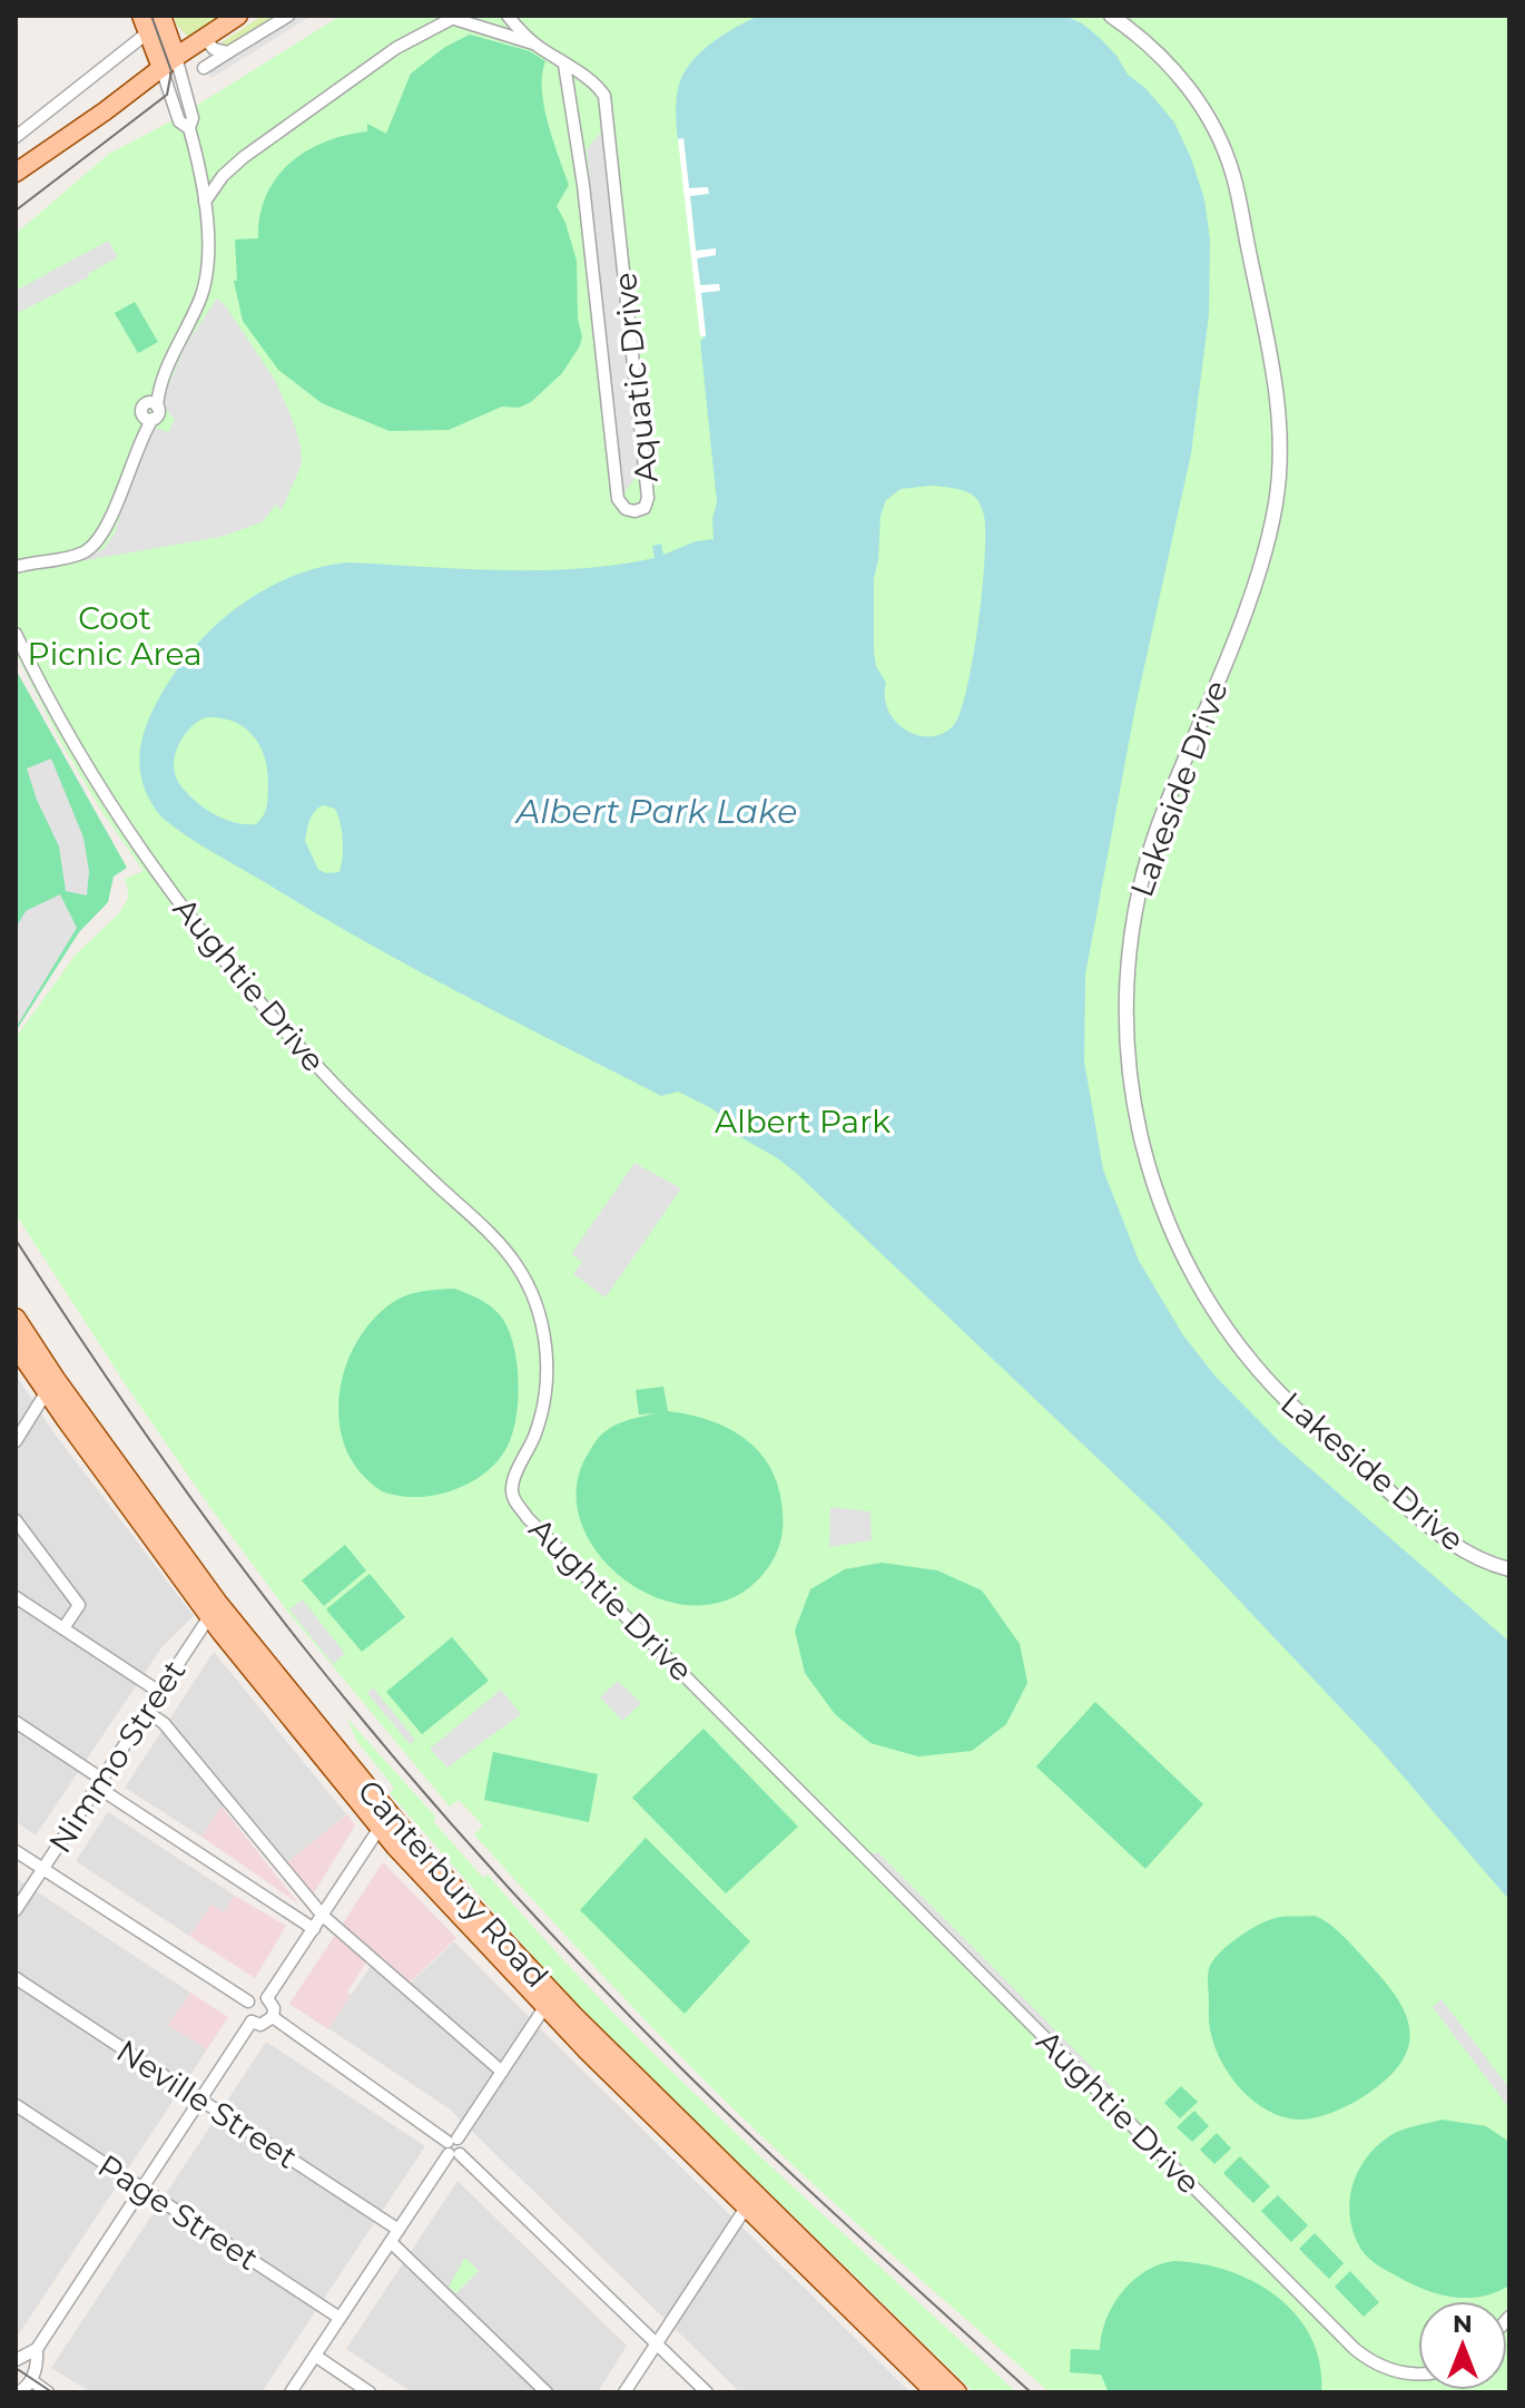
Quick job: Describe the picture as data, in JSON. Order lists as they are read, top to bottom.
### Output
{
  "streets": {
    "main road": ["Canterbury Road"],
    "street": [
      "Aquatic Drive",
      "Lakeside Drive",
      "Aughtie Drive",
      "Nimmo Street",
      "Neville Street",
      "Page Street"
    ]
  },
  "crossings": [
    ["Nimmo Street", "Canterbury Road"]
  ],
  "water": ["Albert Park Lake"],
  "parks": ["Coot Picnic Area", "Albert Park"],
  "north": "top"
}
